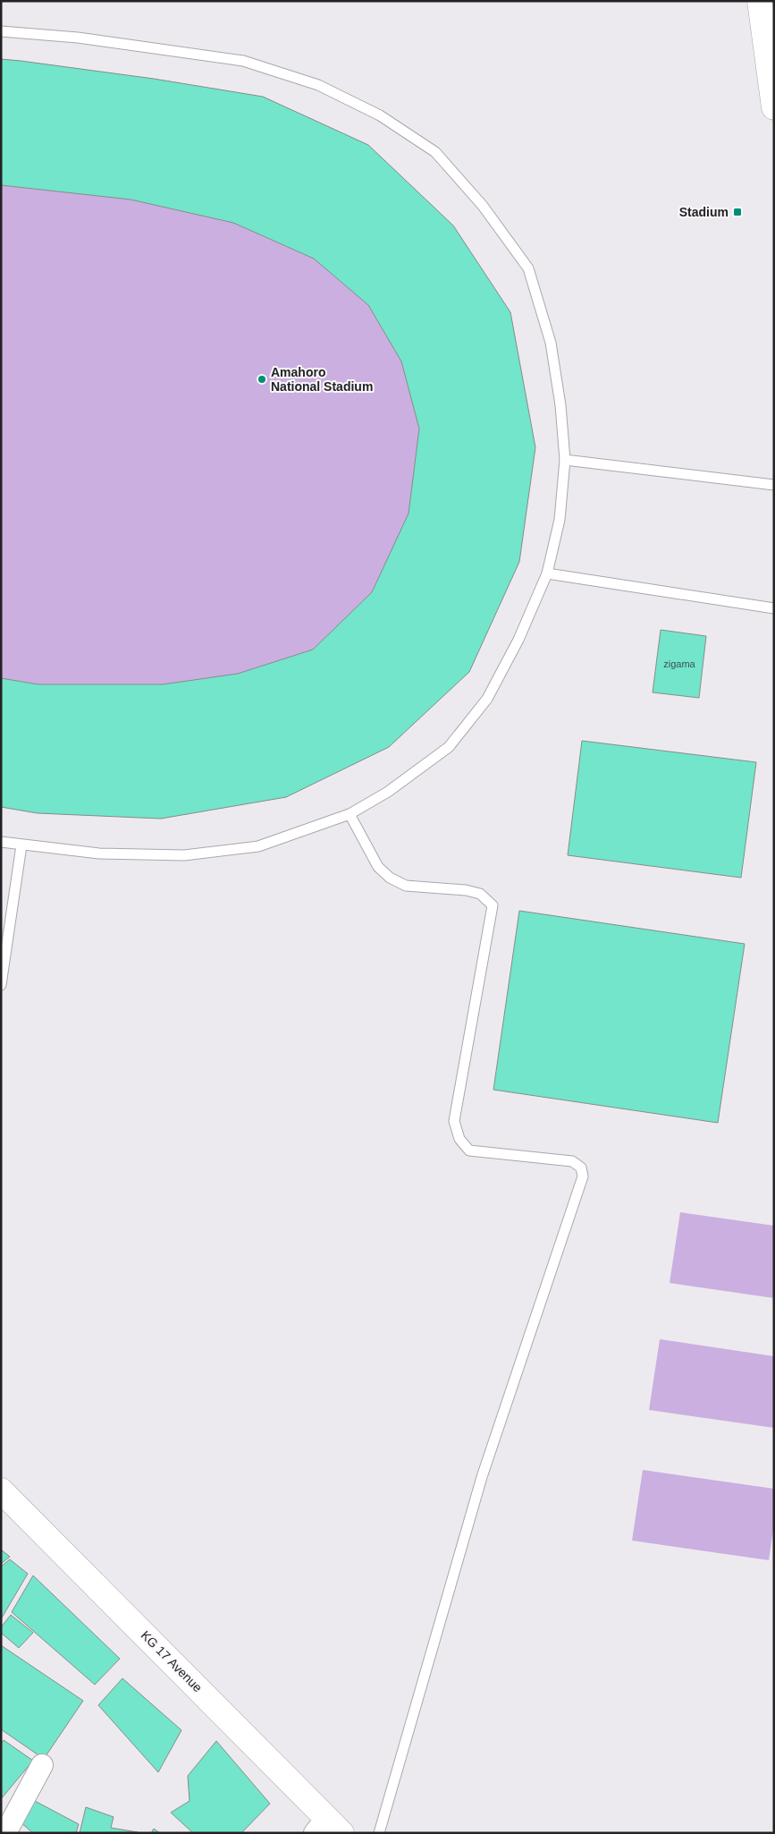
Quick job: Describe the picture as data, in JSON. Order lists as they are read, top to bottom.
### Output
{
  "streets": {
    "street": ["KG 17 Avenue"]
  },
  "places": {
    "transit": ["Stadium"],
    "other": ["Amahoro National Stadium"]
  },
  "house_numbers": ["zigama"]
}
